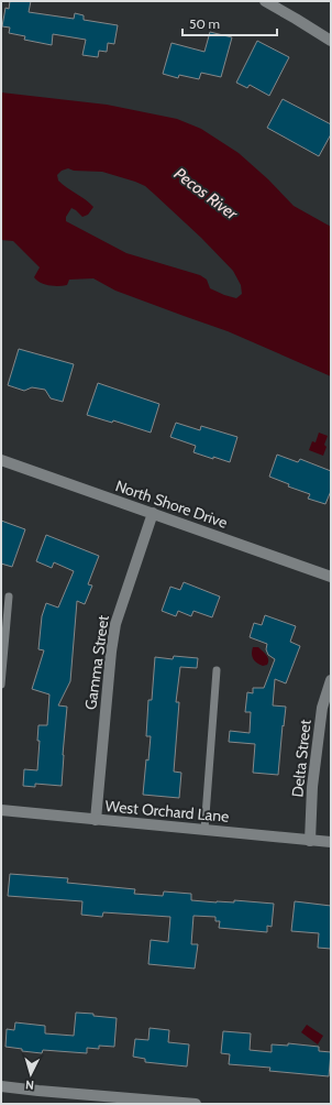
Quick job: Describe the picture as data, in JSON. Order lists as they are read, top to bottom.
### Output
{
  "streets": {
    "street": [
      "North Shore Drive",
      "Gamma Street",
      "Delta Street",
      "West Orchard Lane"
    ]
  },
  "crossings": [
    ["North Shore Drive", "Gamma Street"],
    ["Gamma Street", "West Orchard Lane"],
    ["Delta Street", "West Orchard Lane"]
  ],
  "water": ["Pecos River"],
  "scale_bar": "50 m",
  "north": "bottom"
}
